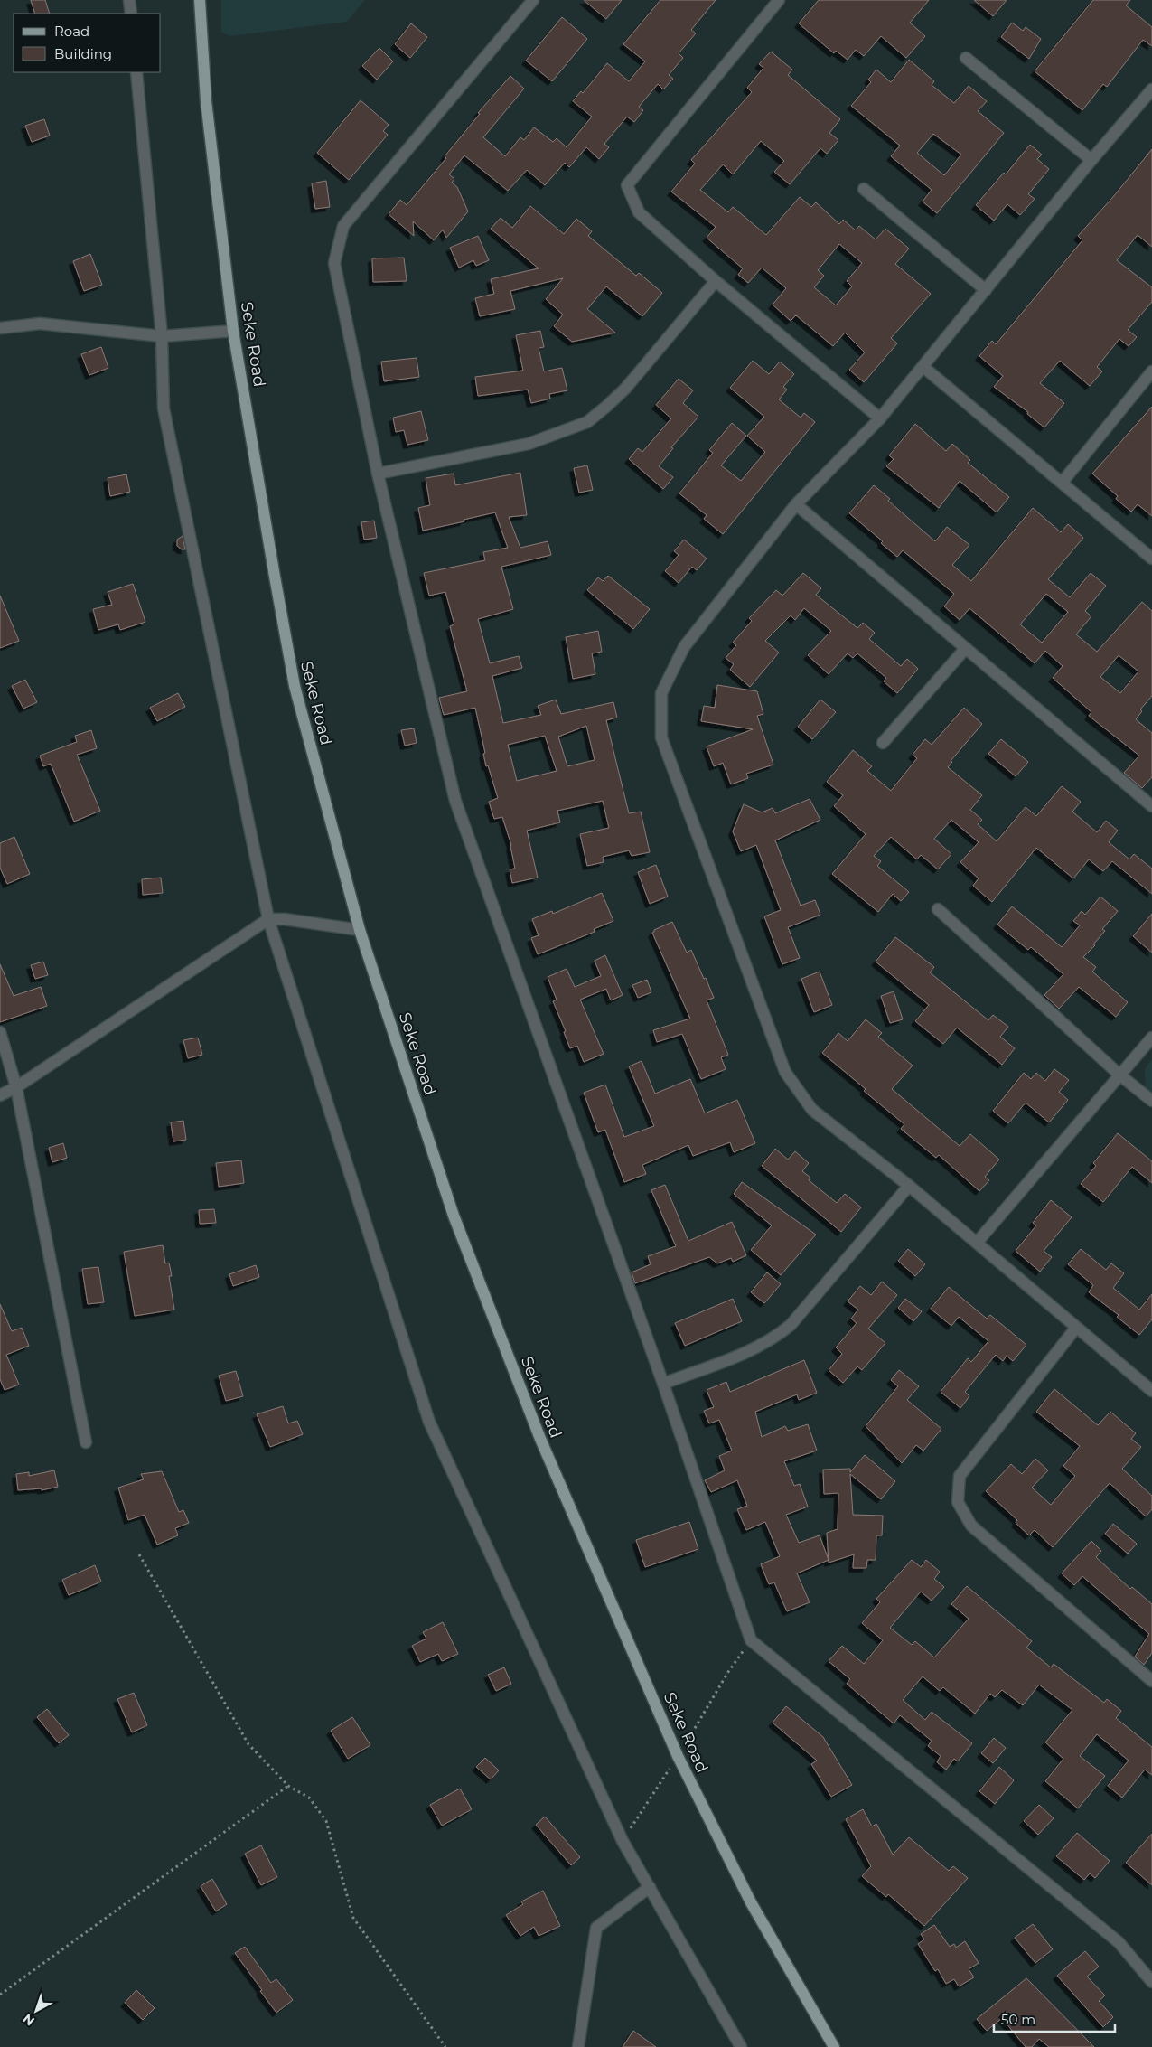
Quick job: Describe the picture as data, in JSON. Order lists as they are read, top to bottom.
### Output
{
  "streets": {
    "main road": ["Seke Road"]
  },
  "legend": ["Road", "Building"],
  "scale_bar": "50 m",
  "north": "bottom left"
}
